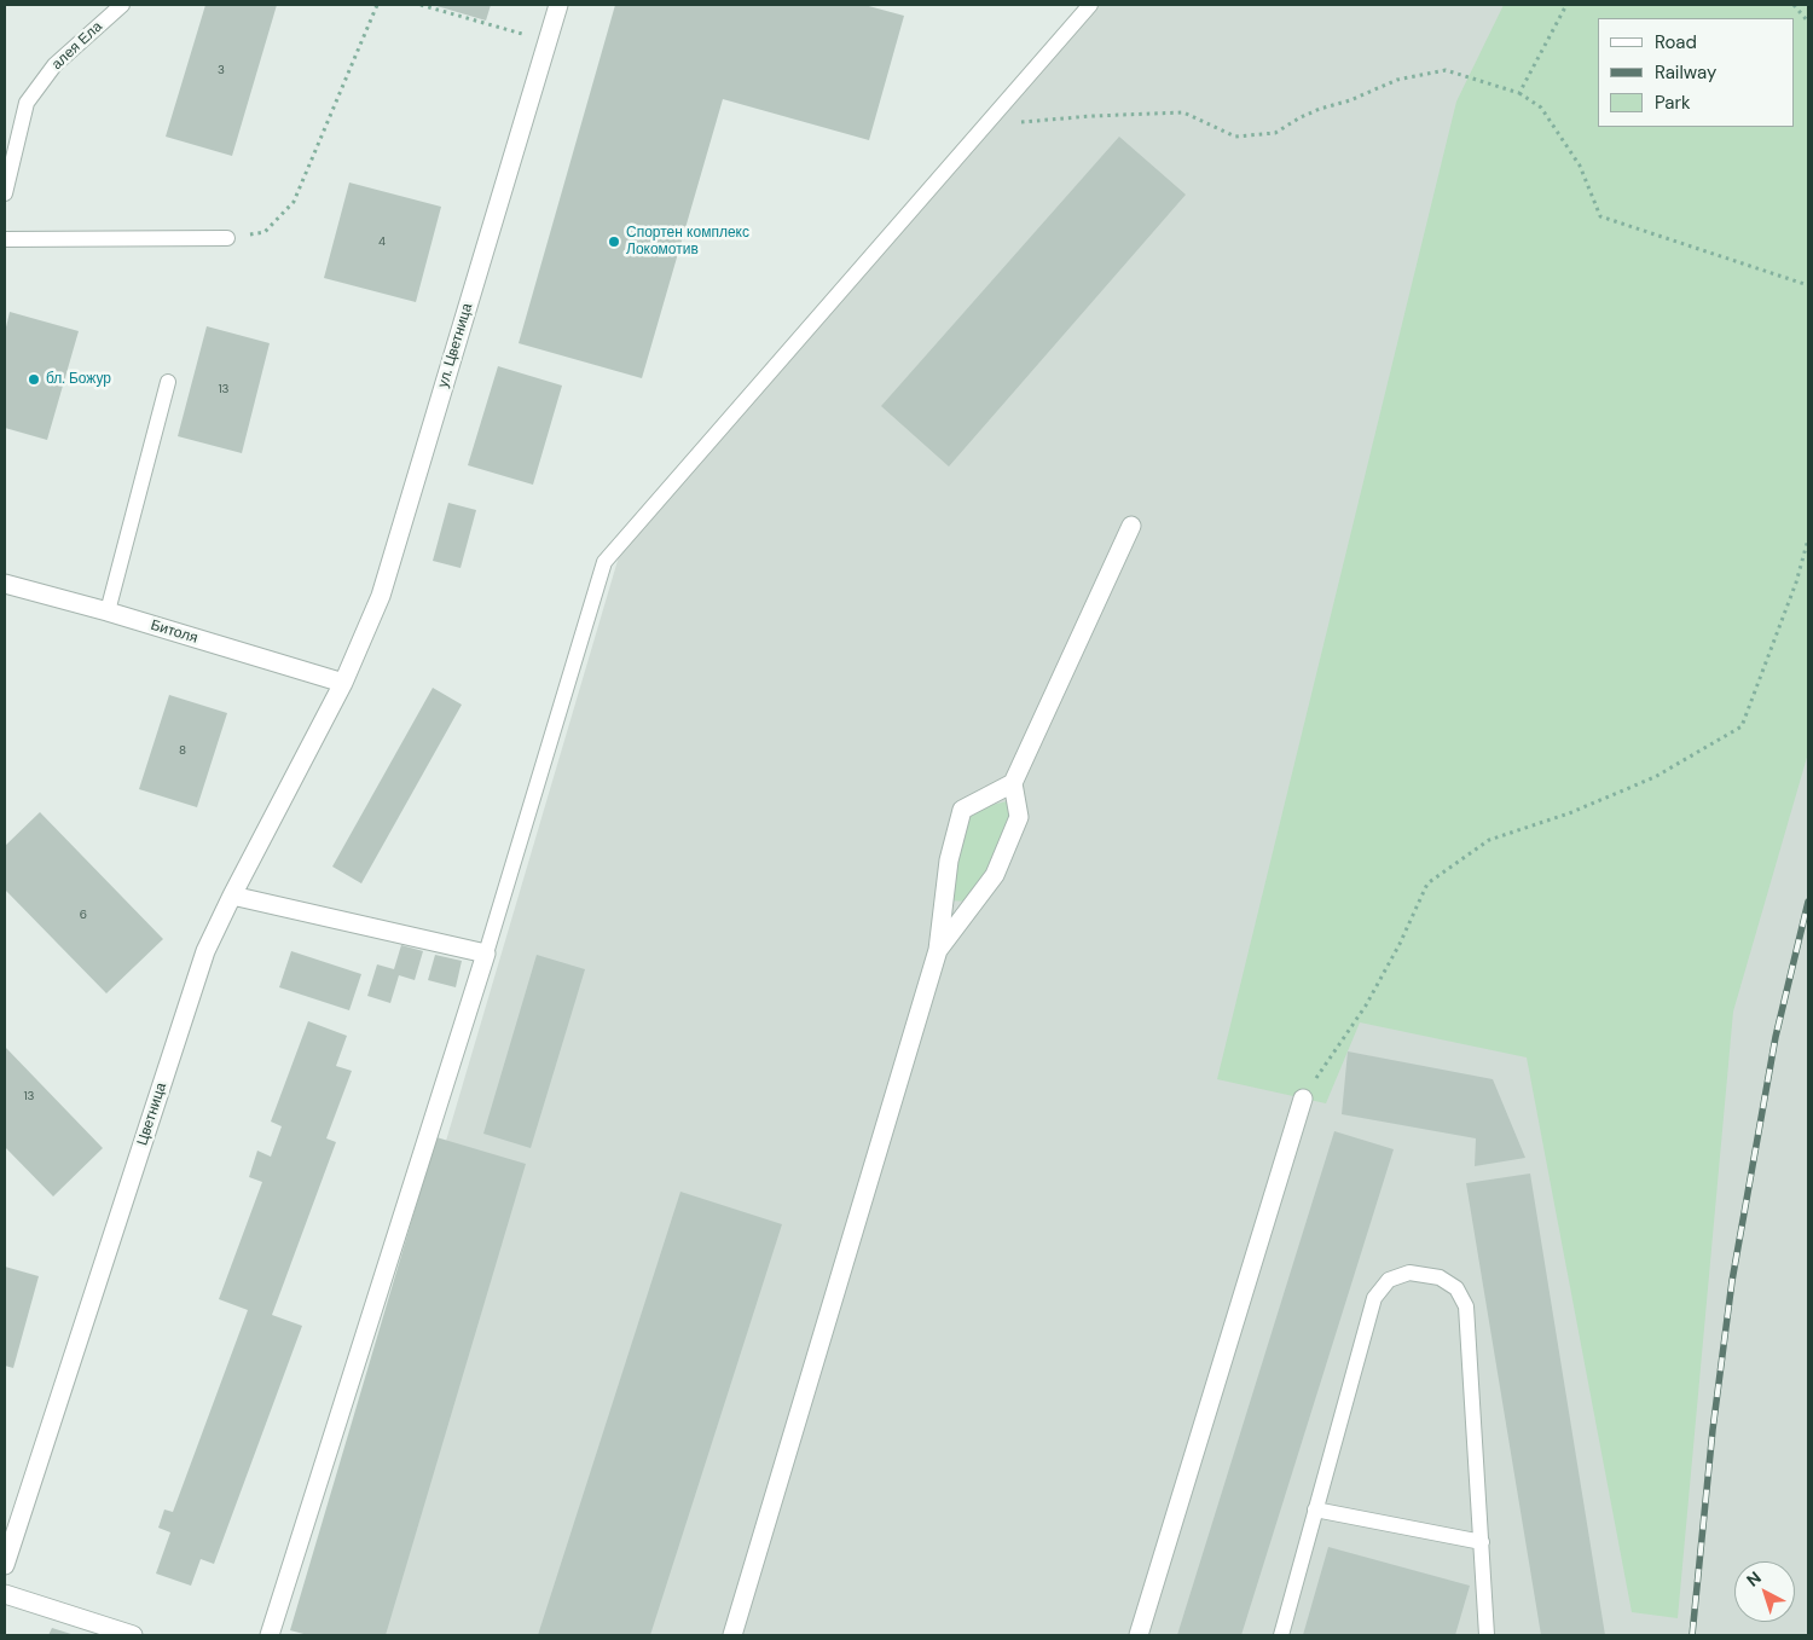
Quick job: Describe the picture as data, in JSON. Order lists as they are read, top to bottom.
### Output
{
  "streets": {
    "street": ["ул. Цветница", "Битоля", "Цветница"],
    "lane": ["алея Ела"]
  },
  "crossings": [
    ["ул. Цветница", "Битоля"],
    ["ул. Цветница", "Цветница"],
    ["Битоля", "Цветница"]
  ],
  "places": ["Спортен комплекс Локомотив", "бл. Божур"],
  "house_numbers": [
    "3",
    "4",
    "13",
    "8",
    "6",
    "13"
  ],
  "legend": ["Road", "Railway", "Park"],
  "north": "top left"
}
